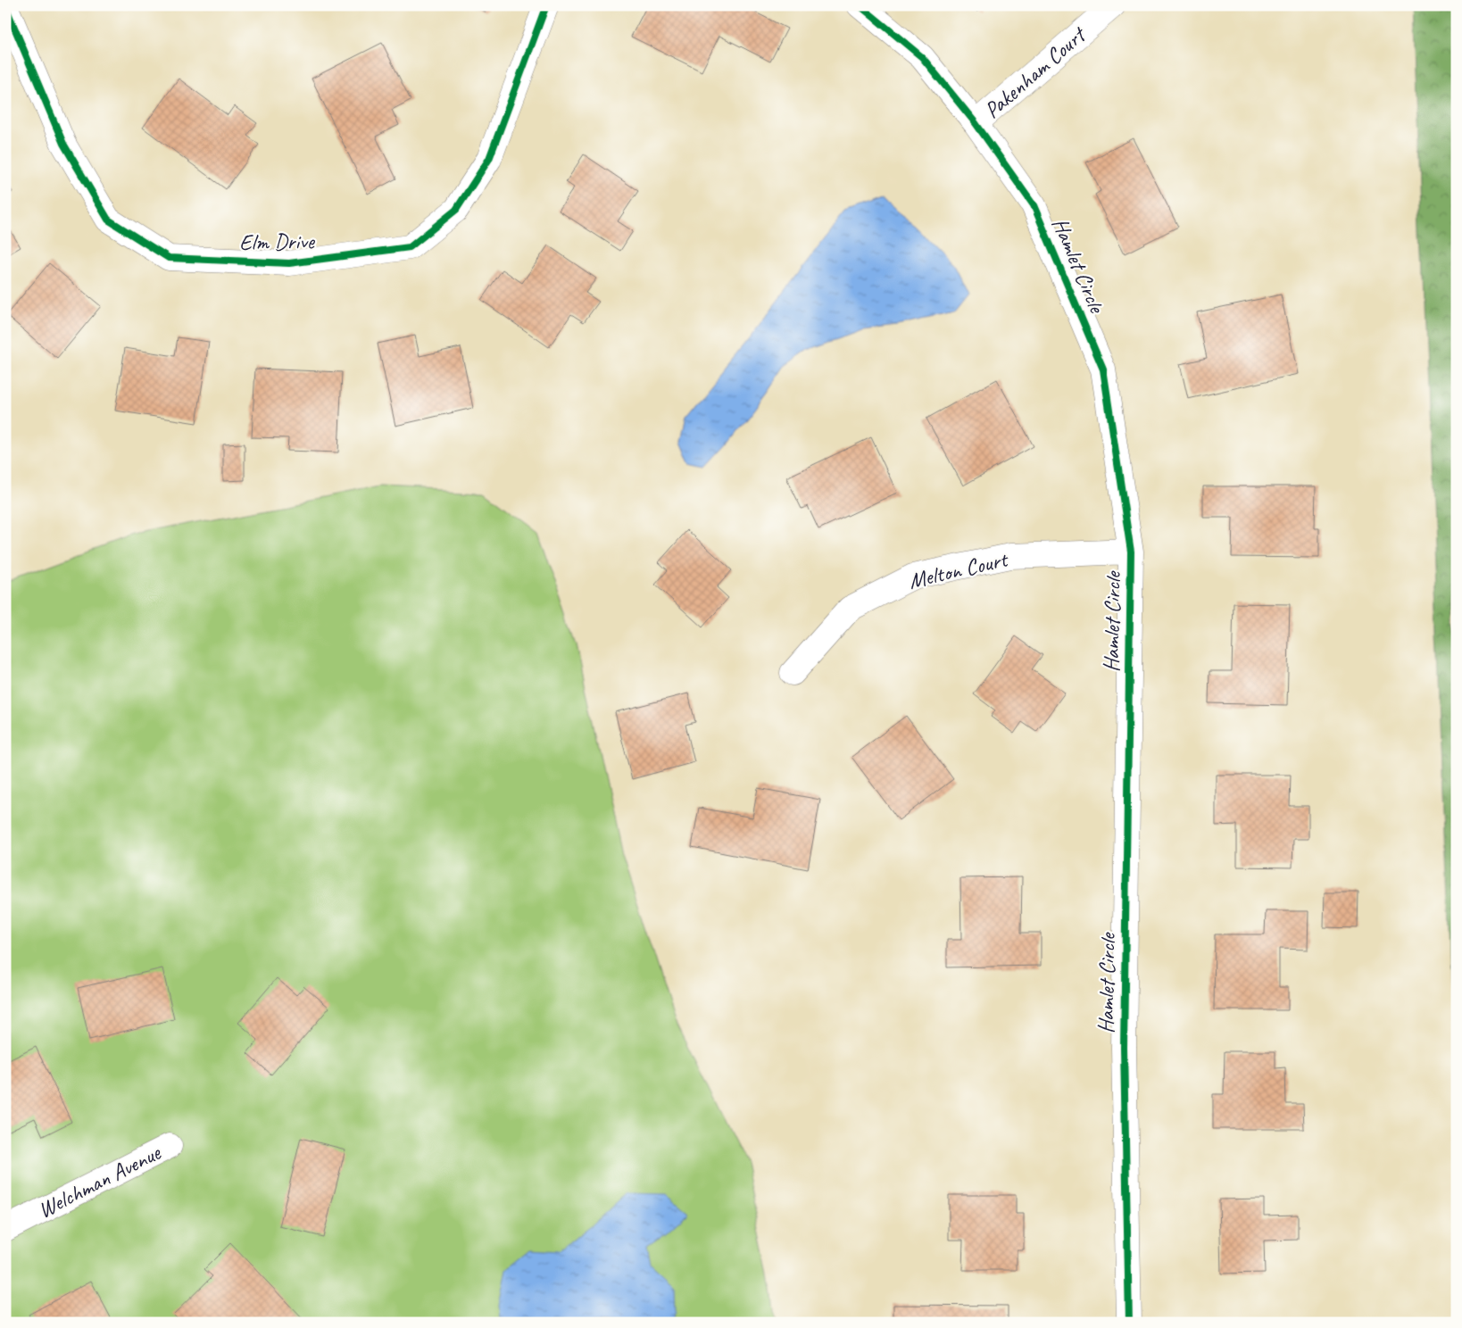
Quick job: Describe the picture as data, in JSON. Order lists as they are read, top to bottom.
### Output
{
  "streets": {
    "street": [
      "Pakenham Court",
      "Elm Drive",
      "Hamlet Circle",
      "Melton Court",
      "Welchman Avenue"
    ]
  },
  "crossings": [
    ["Pakenham Court", "Hamlet Circle"],
    ["Hamlet Circle", "Melton Court"]
  ]
}
